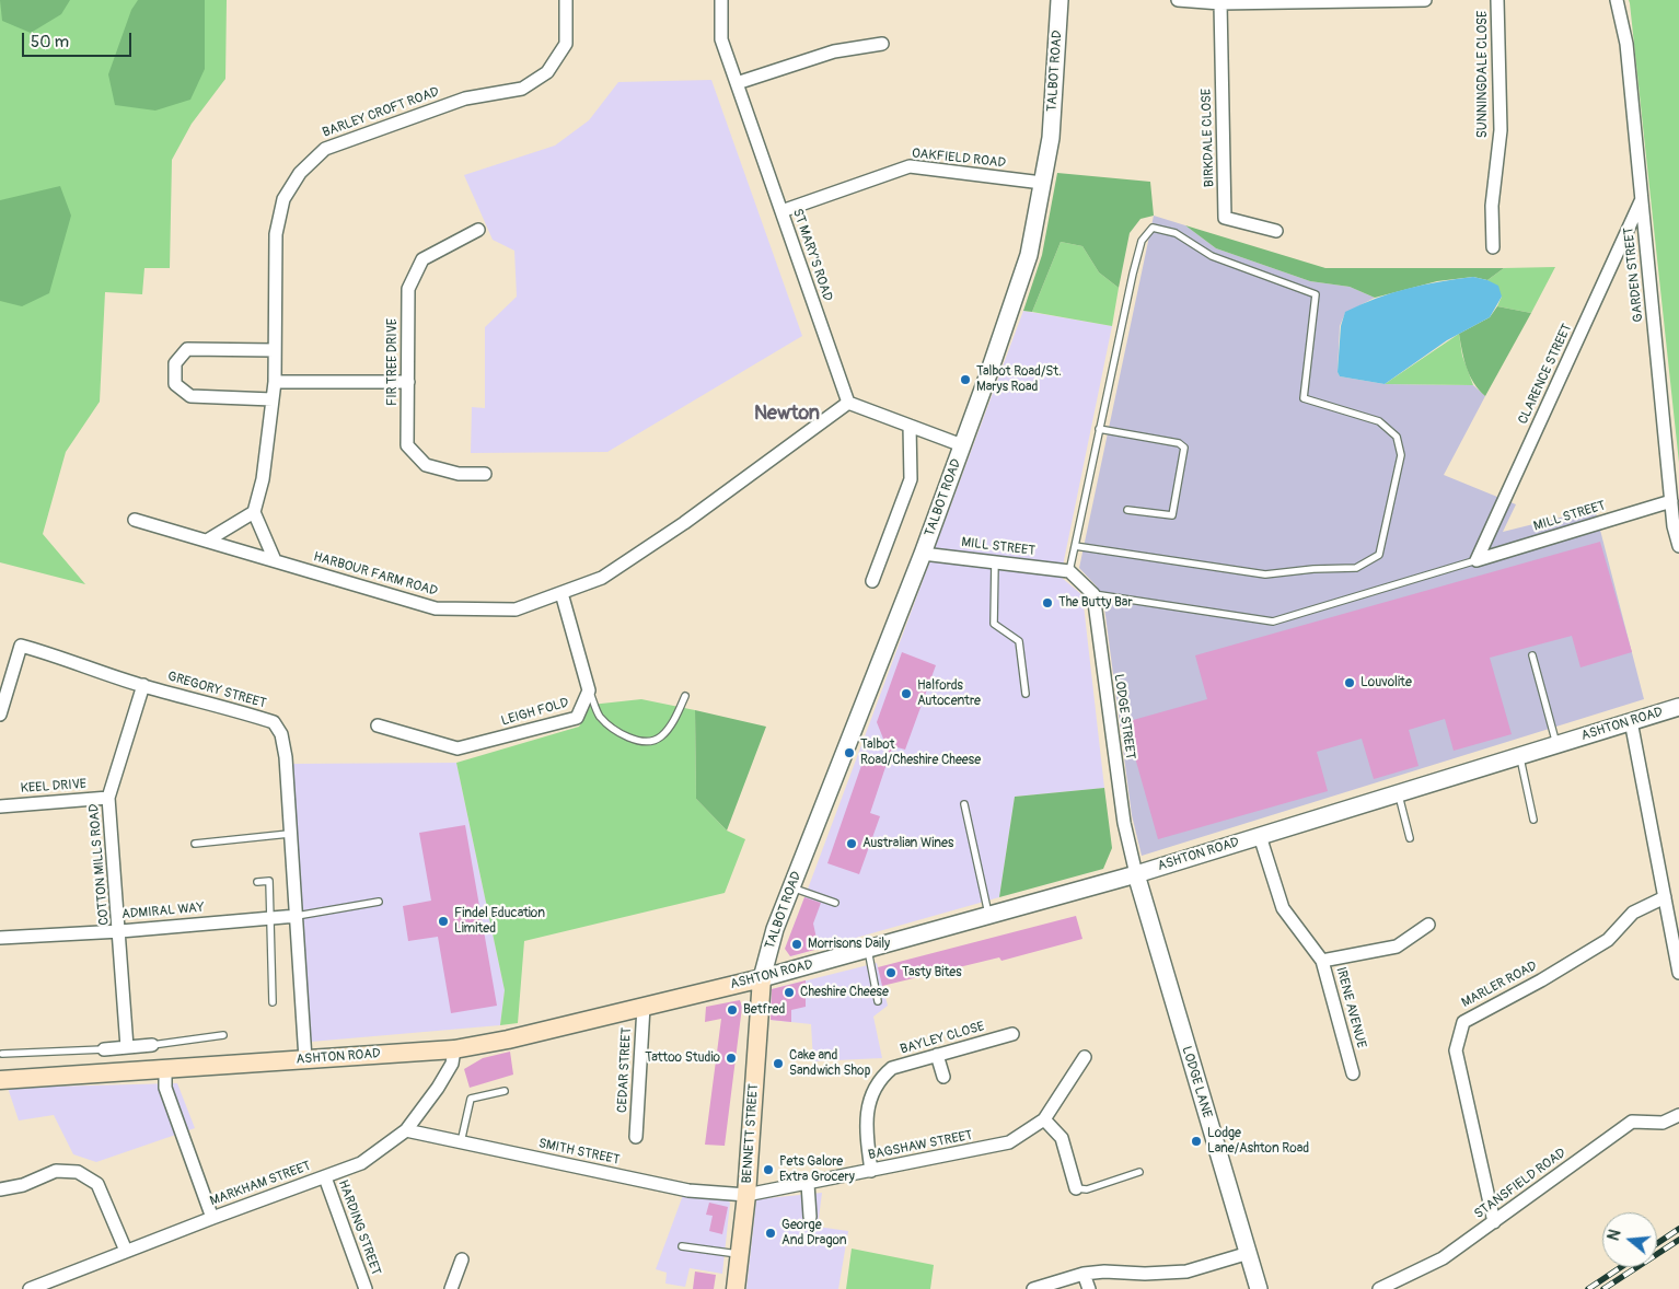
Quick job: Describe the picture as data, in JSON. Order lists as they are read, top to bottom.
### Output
{
  "streets": {
    "main road": ["ASHTON ROAD", "BENNETT STREET"],
    "street": [
      "TALBOT ROAD",
      "SUNNINGDALE CLOSE",
      "BARLEY CROFT ROAD",
      "BIRKDALE CLOSE",
      "OAKFIELD ROAD",
      "ST MARY'S ROAD",
      "GARDEN STREET",
      "FIR TREE DRIVE",
      "CLARENCE STREET",
      "MILL STREET",
      "HARBOUR FARM ROAD",
      "GREGORY STREET",
      "LEIGH FOLD",
      "LODGE STREET",
      "KEEL DRIVE",
      "COTTON MILLS ROAD",
      "ADMIRAL WAY",
      "MARLER ROAD",
      "IRENE AVENUE",
      "BAYLEY CLOSE",
      "CEDAR STREET",
      "LODGE LANE",
      "BAGSHAW STREET",
      "SMITH STREET",
      "MARKHAM STREET",
      "STANSFIELD ROAD",
      "HARDING STREET"
    ]
  },
  "crossings": [
    ["TALBOT ROAD", "OAKFIELD ROAD"],
    ["TALBOT ROAD", "MILL STREET"],
    ["TALBOT ROAD", "ASHTON ROAD"],
    ["TALBOT ROAD", "BENNETT STREET"],
    ["OAKFIELD ROAD", "ST MARY'S ROAD"],
    ["ST MARY'S ROAD", "HARBOUR FARM ROAD"],
    ["GARDEN STREET", "CLARENCE STREET"],
    ["GARDEN STREET", "MILL STREET"],
    ["CLARENCE STREET", "MILL STREET"],
    ["GREGORY STREET", "ASHTON ROAD"],
    ["GREGORY STREET", "COTTON MILLS ROAD"],
    ["GREGORY STREET", "ADMIRAL WAY"],
    ["LODGE STREET", "ASHTON ROAD"],
    ["LODGE STREET", "LODGE LANE"],
    ["ASHTON ROAD", "IRENE AVENUE"],
    ["ASHTON ROAD", "CEDAR STREET"],
    ["ASHTON ROAD", "LODGE LANE"],
    ["ASHTON ROAD", "BENNETT STREET"],
    ["ASHTON ROAD", "MARKHAM STREET"],
    ["KEEL DRIVE", "COTTON MILLS ROAD"],
    ["COTTON MILLS ROAD", "ADMIRAL WAY"],
    ["MARLER ROAD", "STANSFIELD ROAD"],
    ["BAYLEY CLOSE", "BAGSHAW STREET"],
    ["BENNETT STREET", "BAGSHAW STREET"],
    ["BENNETT STREET", "SMITH STREET"],
    ["BAGSHAW STREET", "SMITH STREET"],
    ["SMITH STREET", "MARKHAM STREET"],
    ["MARKHAM STREET", "HARDING STREET"]
  ],
  "districts": ["Newton"],
  "places": [
    "Talbot Road/St. Marys Road",
    "The Butty Bar",
    "Louvolite",
    "Halfords Autocentre",
    "Talbot Road/Cheshire Cheese",
    "Australian Wines",
    "Findel Education Limited",
    "Morrisons Daily",
    "Tasty Bites",
    "Cheshire Cheese",
    "Betfred",
    "Tattoo Studio",
    "Cake and Sandwich Shop",
    "Lodge Lane/Ashton Road",
    "Pets Galore Extra Grocery",
    "George And Dragon"
  ],
  "scale_bar": "50 m",
  "north": "left"
}
